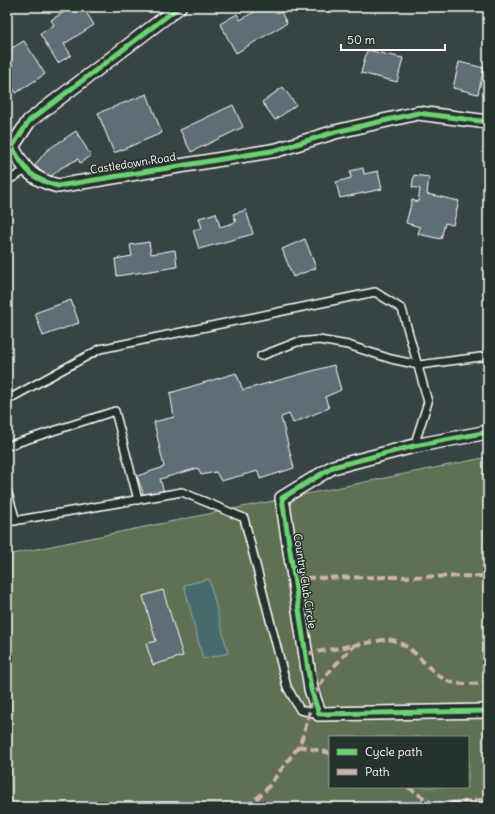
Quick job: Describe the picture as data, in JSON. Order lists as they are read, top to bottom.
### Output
{
  "streets": {
    "street": ["Castledown Road", "Country Club Circle"]
  },
  "legend": ["Cycle path", "Path"],
  "scale_bar": "50 m"
}
